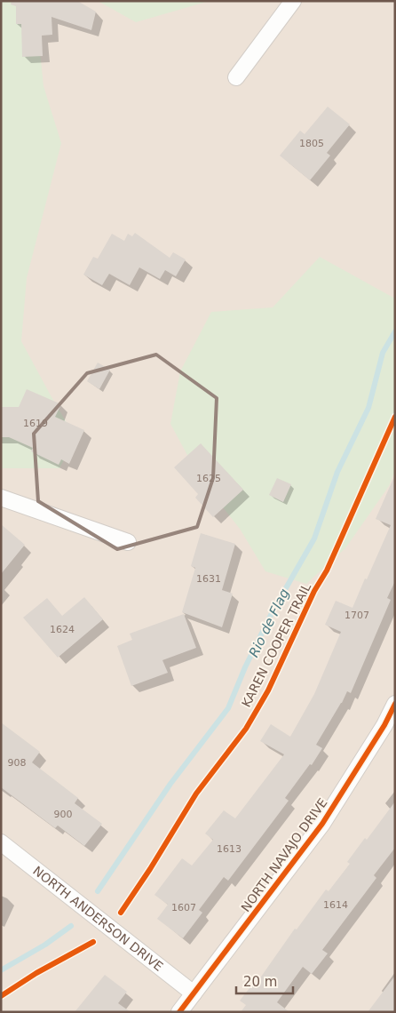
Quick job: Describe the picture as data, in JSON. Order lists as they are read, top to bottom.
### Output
{
  "streets": {
    "street": ["NORTH NAVAJO DRIVE", "NORTH ANDERSON DRIVE"],
    "cycle path": ["KAREN COOPER TRAIL"]
  },
  "crossings": [
    ["NORTH NAVAJO DRIVE", "NORTH ANDERSON DRIVE"]
  ],
  "water": ["Rio de Flag"],
  "house_numbers": [
    "1805",
    "1619",
    "1625",
    "1631",
    "1707",
    "1624",
    "908",
    "900",
    "1613",
    "1614",
    "1607"
  ],
  "scale_bar": "20 m"
}
